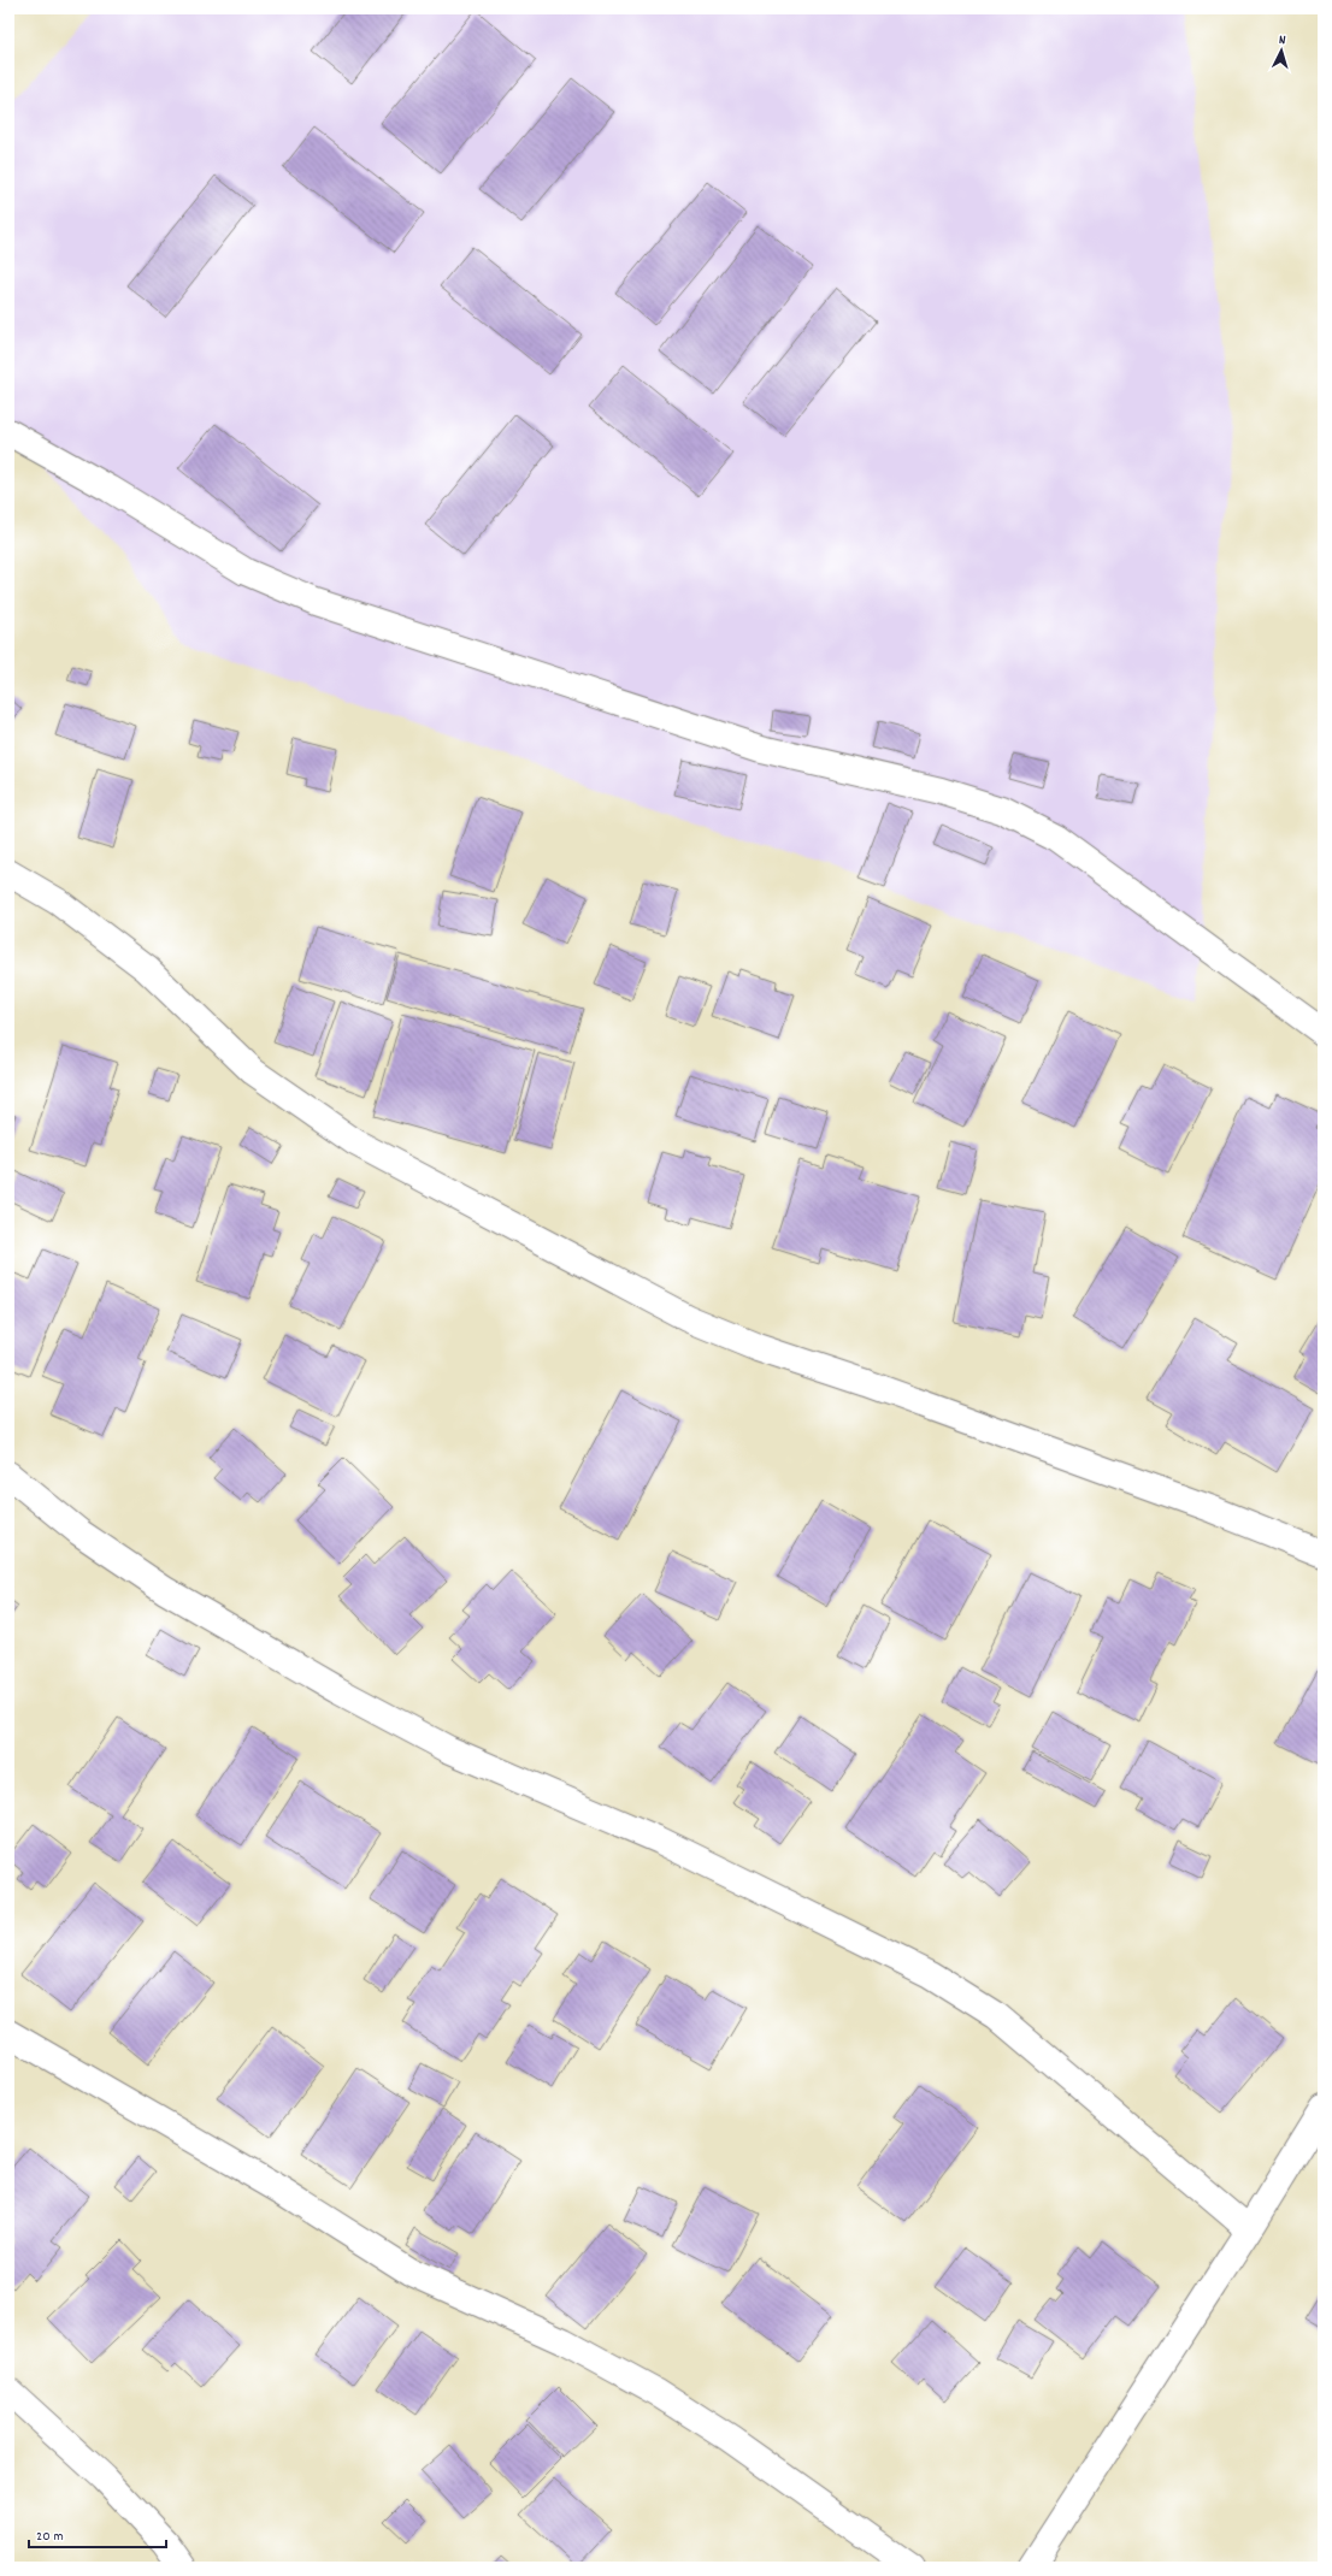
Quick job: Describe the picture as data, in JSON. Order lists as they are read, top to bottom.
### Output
{
  "scale_bar": "20 m",
  "north": "top"
}
